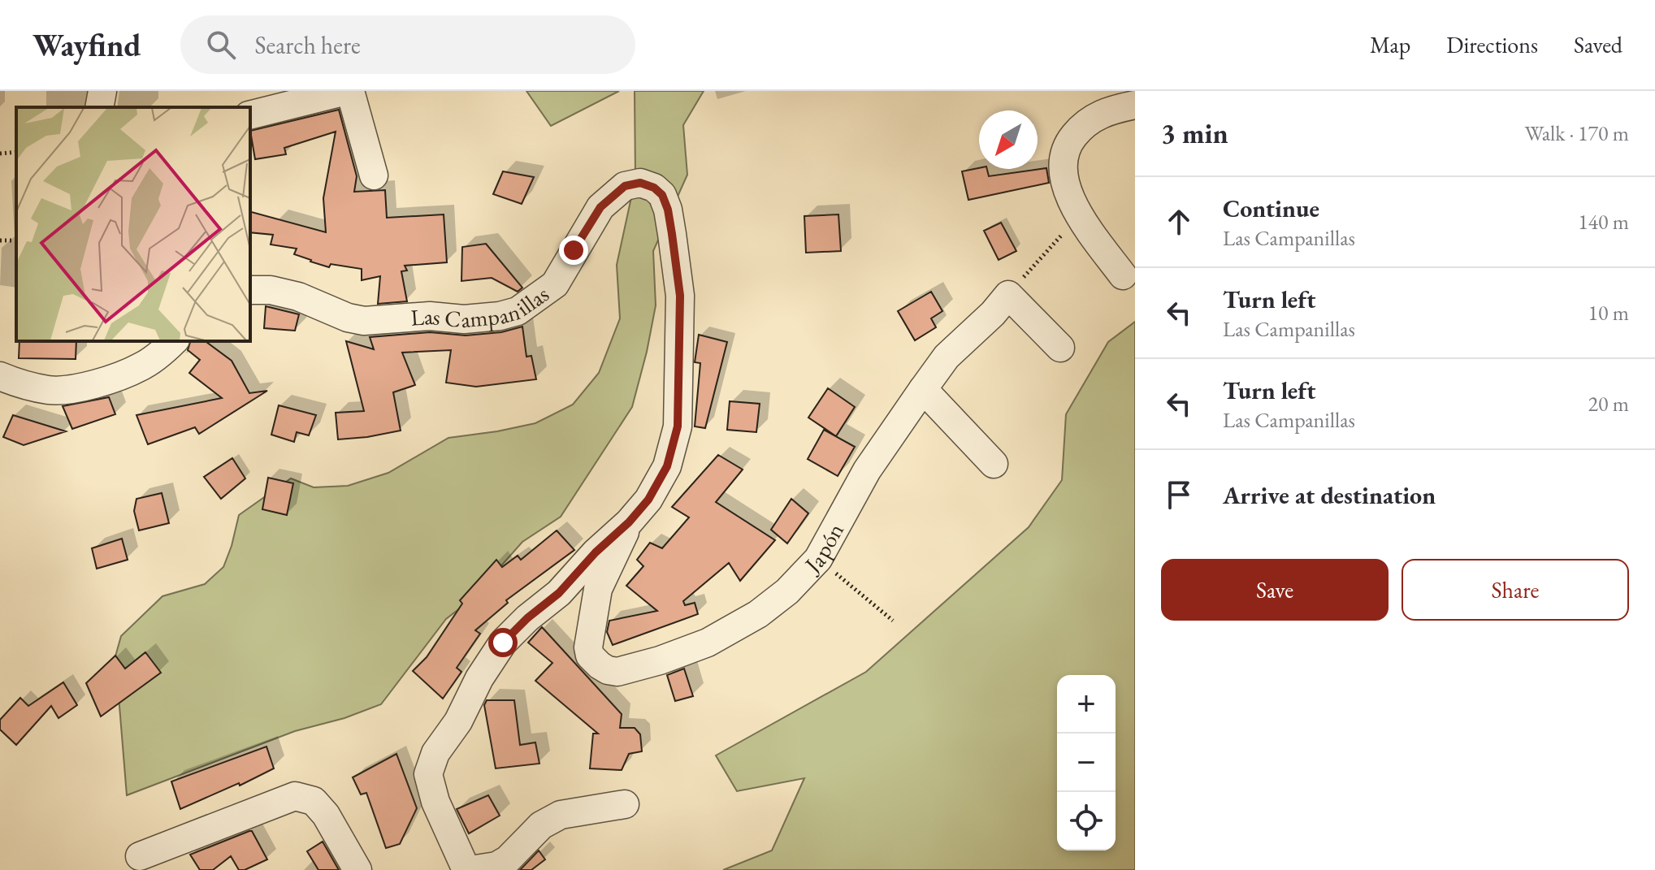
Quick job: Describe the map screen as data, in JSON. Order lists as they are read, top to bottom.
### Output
{
  "streets": {
    "street": ["Las Campanillas", "Japón"]
  },
  "crossings": [
    ["Las Campanillas", "Japón"]
  ],
  "north": "bottom left",
  "page": {
    "header": "Wayfind",
    "search": "Search here",
    "nav": ["Map", "Directions", "Saved"],
    "heading": ["3 min", "Walk · 170 m"],
    "list": [
      ["Continue", "Las Campanillas", "140 m"],
      ["Turn left", "Las Campanillas", "10 m"],
      ["Turn left", "Las Campanillas", "20 m"],
      "Arrive at destination"
    ],
    "buttons": ["Save", "Share"],
    "map_buttons": ["+", "−"]
  }
}
